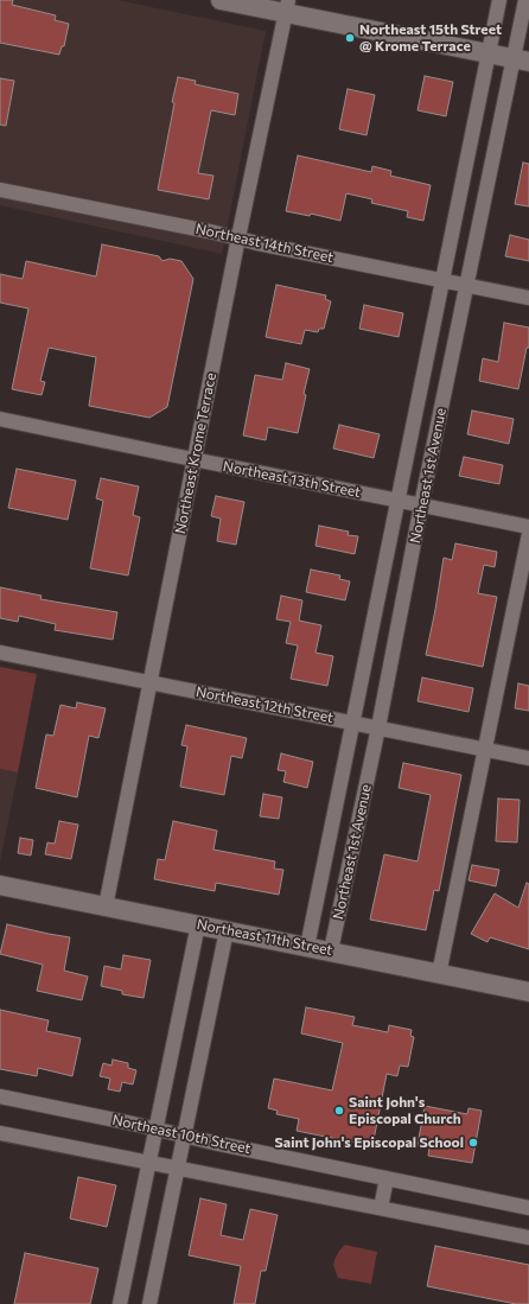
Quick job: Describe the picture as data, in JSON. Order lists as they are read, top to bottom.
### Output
{
  "streets": {
    "street": [
      "Northeast 14th Street",
      "Northeast Krome Terrace",
      "Northeast 1st Avenue",
      "Northeast 13th Street",
      "Northeast 12th Street",
      "Northeast 11th Street",
      "Northeast 10th Street"
    ]
  },
  "crossings": [
    ["Northeast 14th Street", "Northeast Krome Terrace"],
    ["Northeast 14th Street", "Northeast 1st Avenue"],
    ["Northeast Krome Terrace", "Northeast 13th Street"],
    ["Northeast Krome Terrace", "Northeast 12th Street"],
    ["Northeast Krome Terrace", "Northeast 11th Street"],
    ["Northeast 1st Avenue", "Northeast 13th Street"],
    ["Northeast 1st Avenue", "Northeast 12th Street"],
    ["Northeast 1st Avenue", "Northeast 11th Street"]
  ],
  "places": ["Northeast 15th Street @ Krome Terrace", "Saint John's Episcopal Church", "Saint John's Episcopal School"]
}
